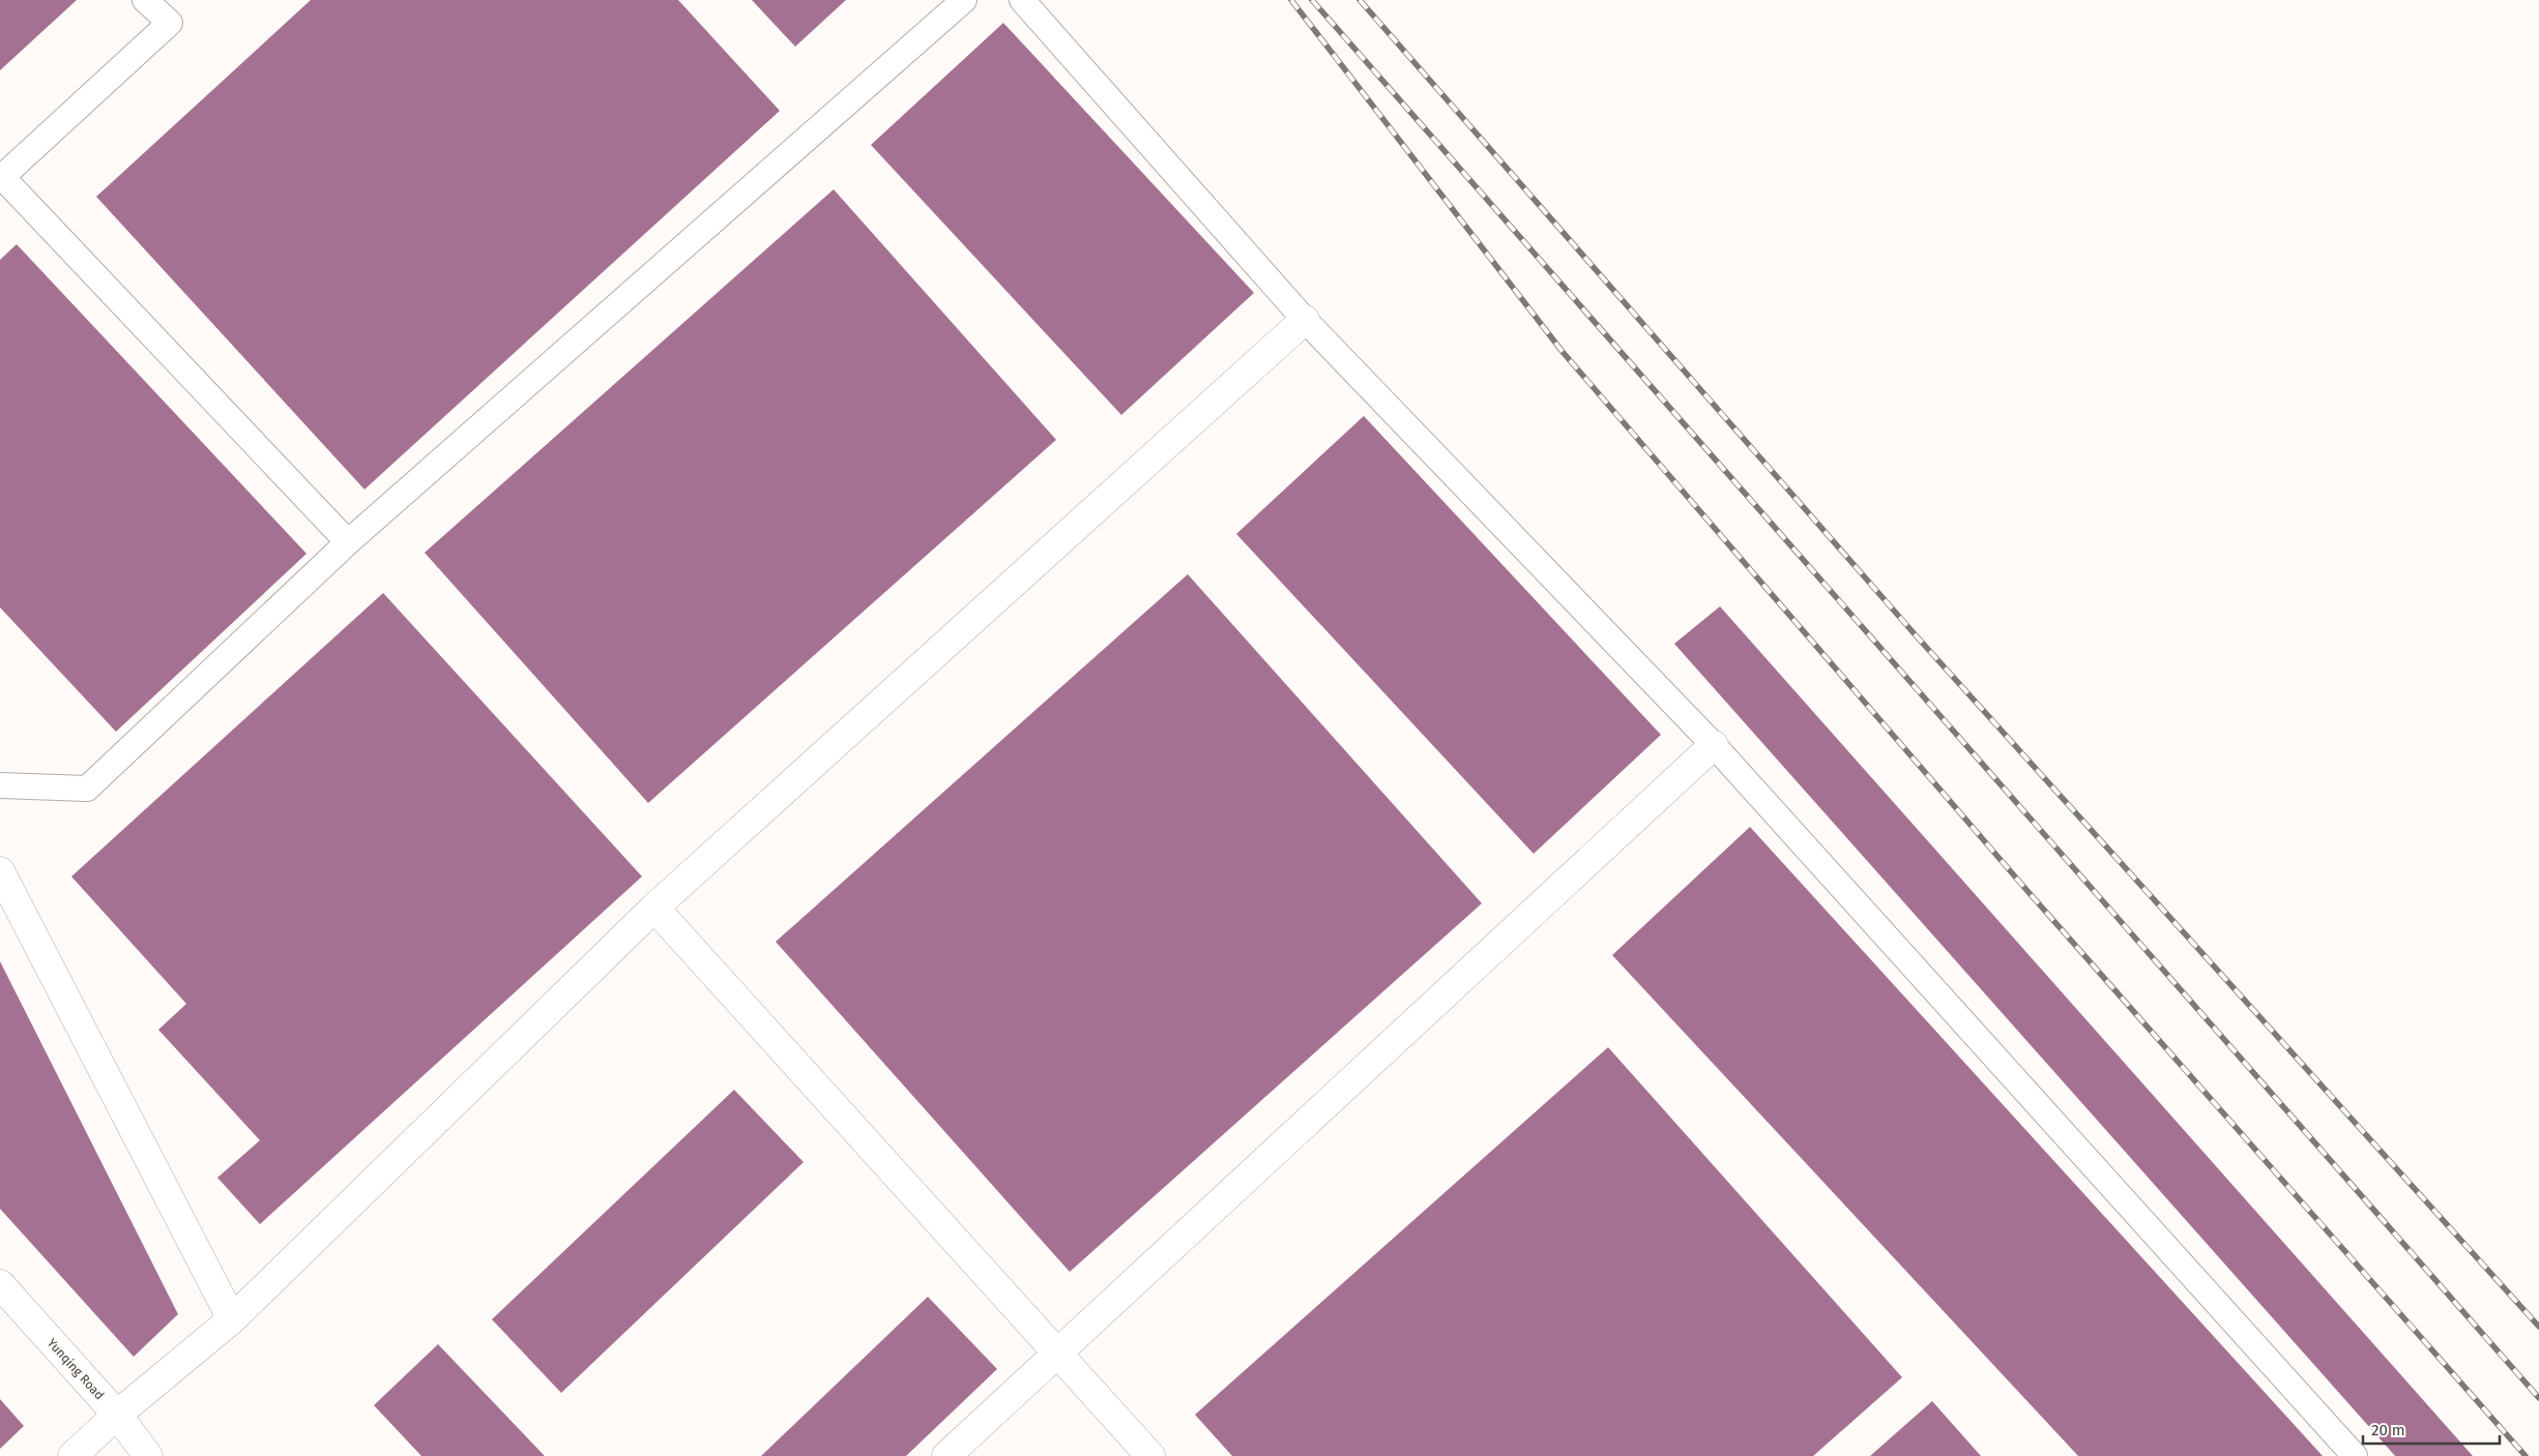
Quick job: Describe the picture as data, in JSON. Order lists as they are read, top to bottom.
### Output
{
  "streets": {
    "street": ["Yunqing Road"]
  },
  "scale_bar": "20 m"
}
